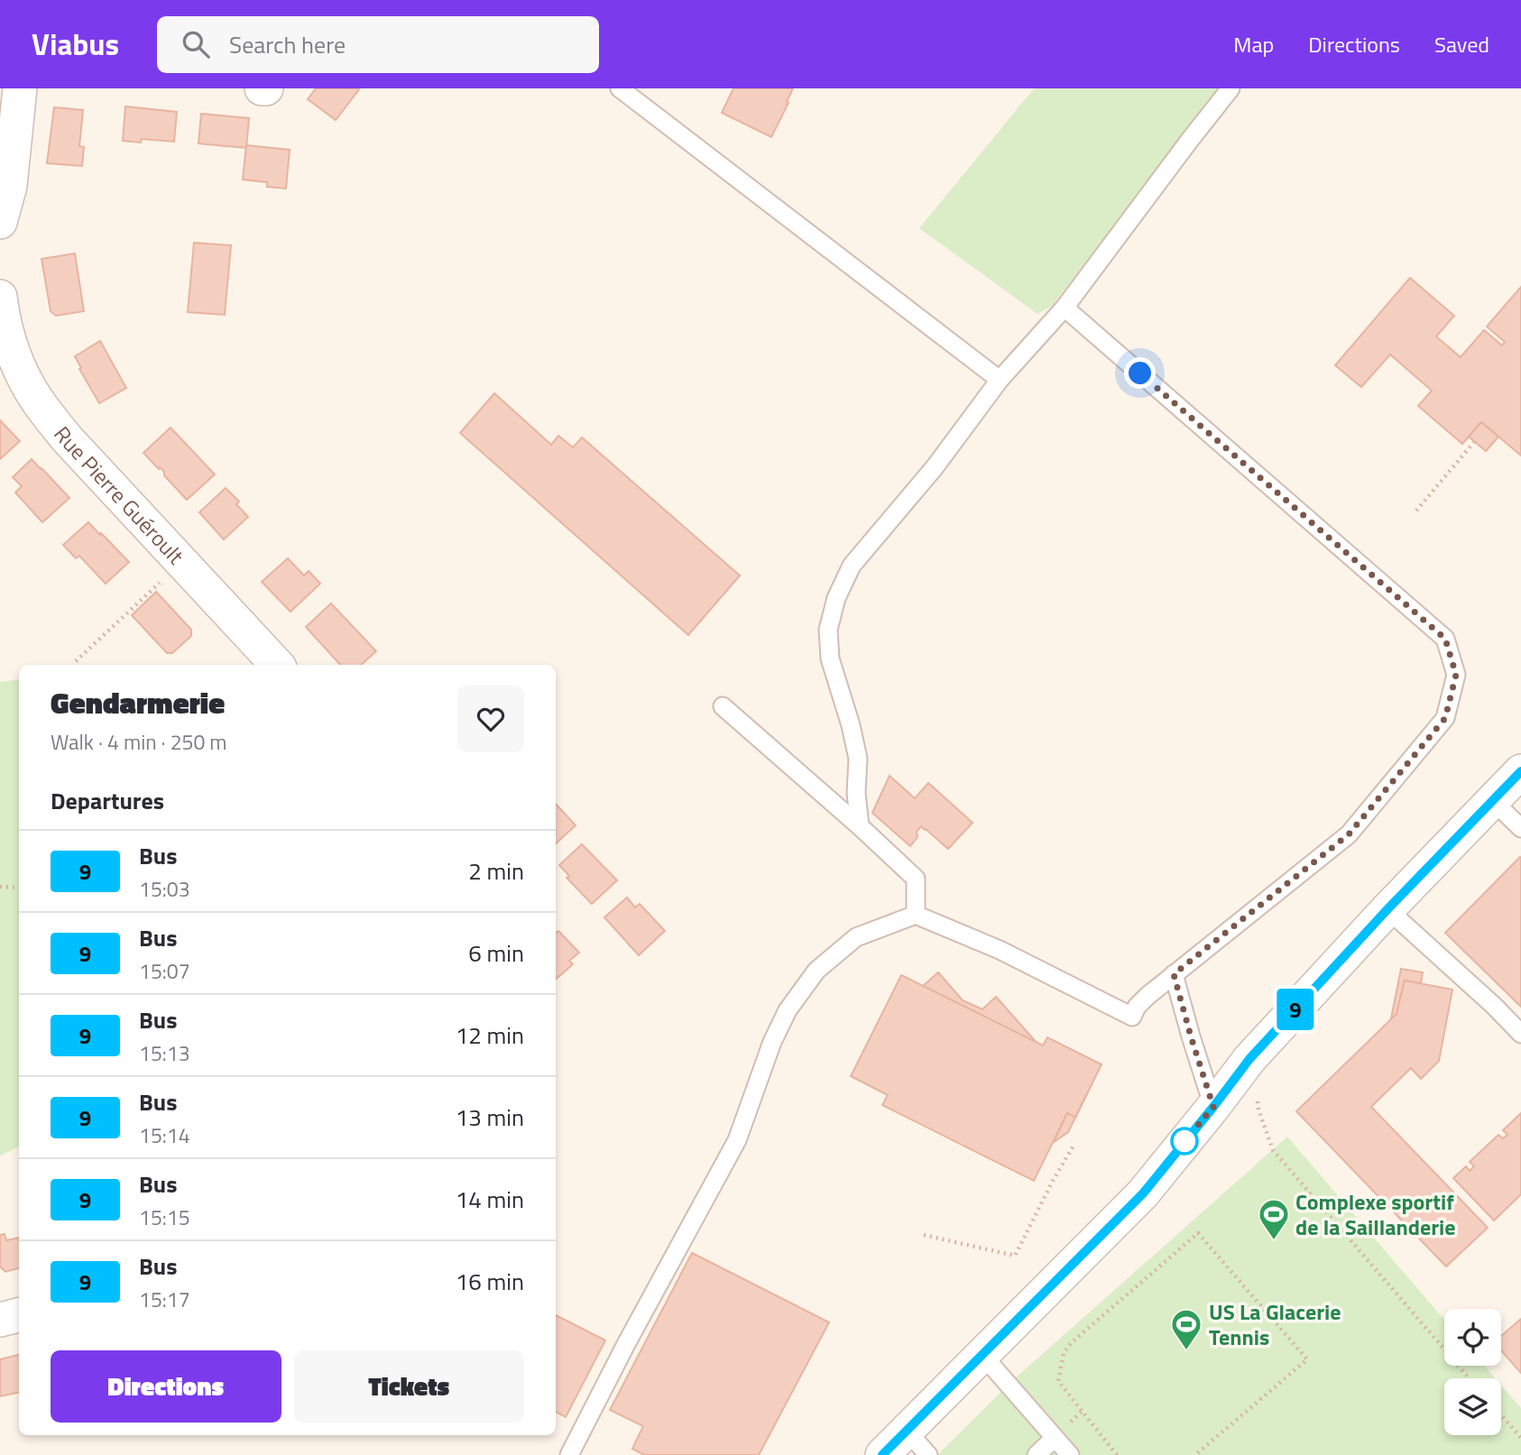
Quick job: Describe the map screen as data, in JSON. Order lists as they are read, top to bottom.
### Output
{
  "streets": {
    "street": ["Rue Pierre Guéroult"]
  },
  "places": {
    "sports": ["Complexe sportif de la Saillanderie", "US La Glacerie Tennis"]
  },
  "lines": ["bus line 9"],
  "page": {
    "header": "Viabus",
    "search": "Search here",
    "nav": ["Map", "Directions", "Saved"],
    "on_map": "9",
    "heading": [
      ["Gendarmerie", "Walk · 4 min · 250 m"],
      "Departures"
    ],
    "list": [
      {
        "mark": "9",
        "name": "Bus",
        "note": "15:03",
        "value": "2 min"
      },
      {
        "mark": "9",
        "name": "Bus",
        "note": "15:07",
        "value": "6 min"
      },
      {
        "mark": "9",
        "name": "Bus",
        "note": "15:13",
        "value": "12 min"
      },
      {
        "mark": "9",
        "name": "Bus",
        "note": "15:14",
        "value": "13 min"
      },
      {
        "mark": "9",
        "name": "Bus",
        "note": "15:15",
        "value": "14 min"
      },
      {
        "mark": "9",
        "name": "Bus",
        "note": "15:17",
        "value": "16 min"
      }
    ],
    "buttons": ["Directions", "Tickets"]
  }
}
